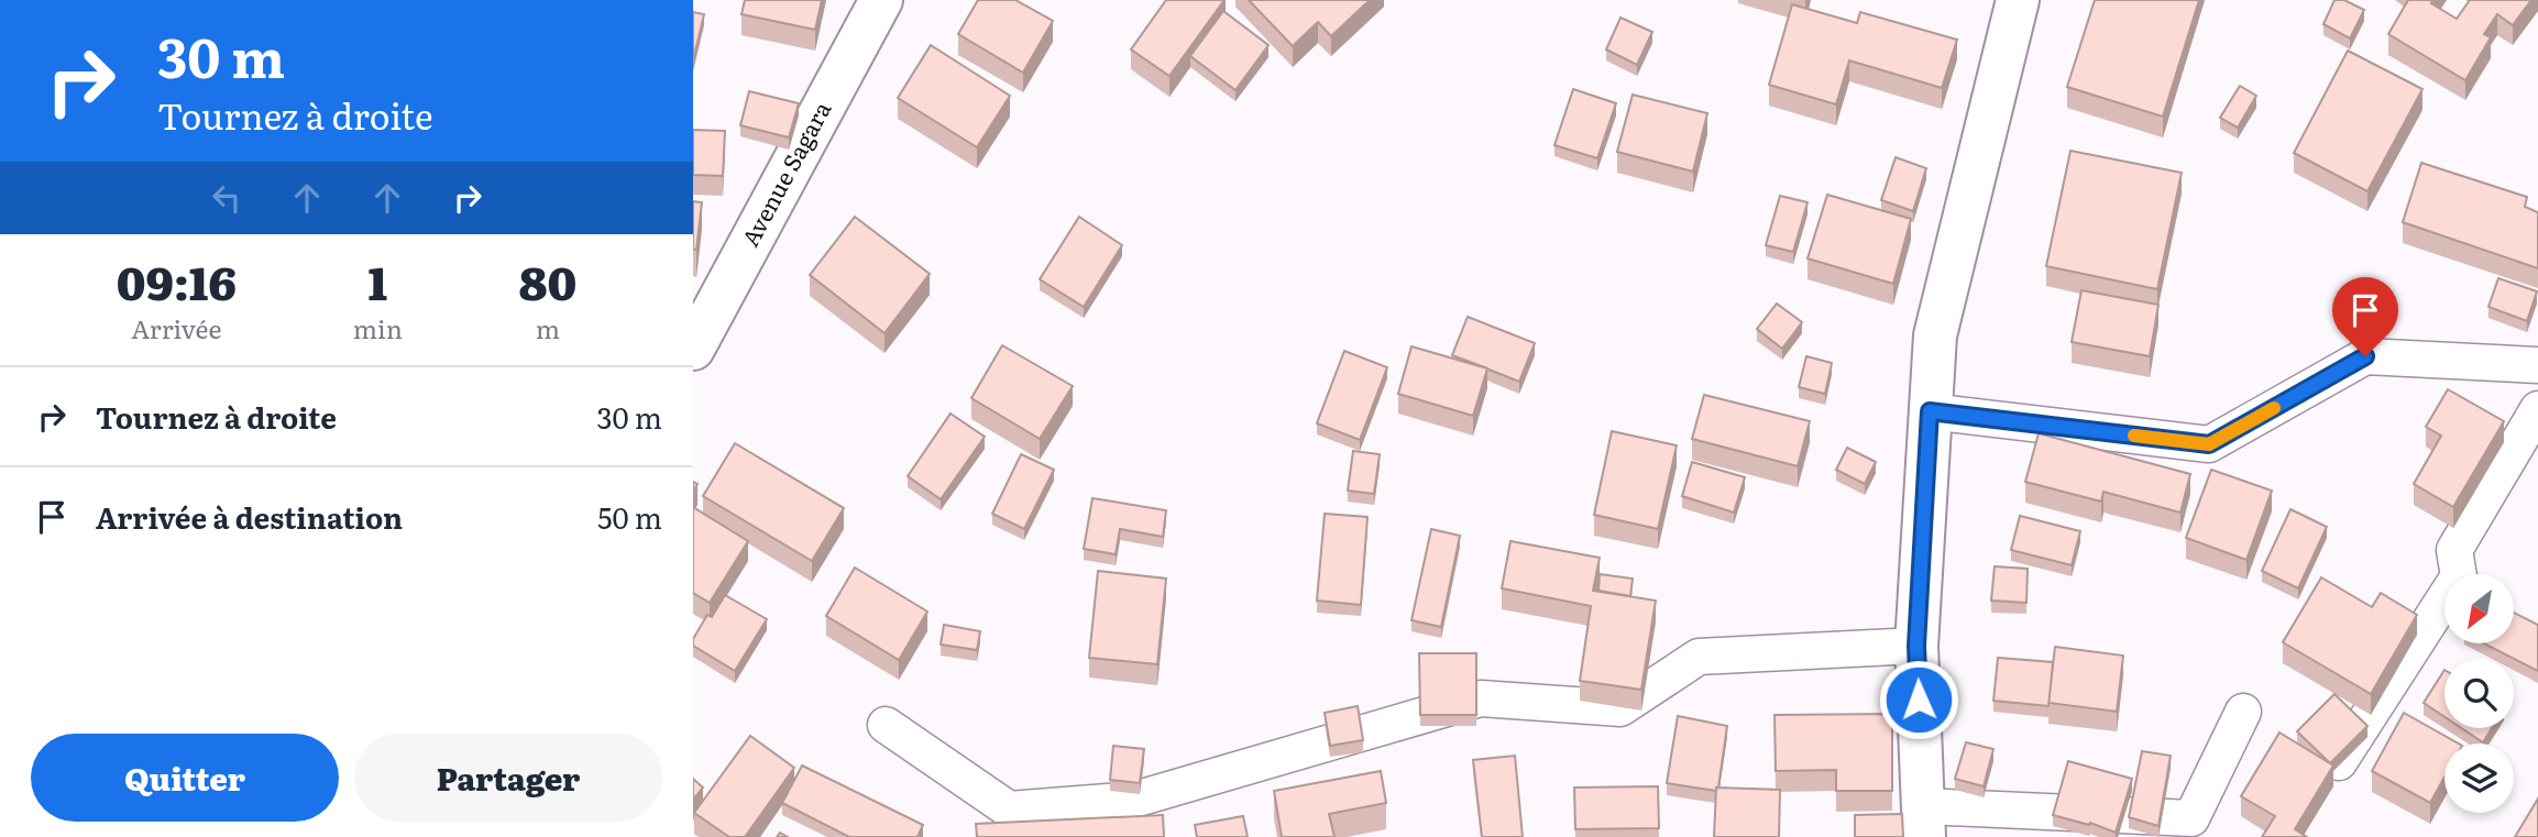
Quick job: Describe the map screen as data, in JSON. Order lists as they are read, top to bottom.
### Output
{
  "streets": {
    "street": ["Avenue Sagara"]
  },
  "north": "bottom left",
  "page": {
    "turn": ["30 m", "Tournez à droite"],
    "eta": [
      "09:16",
      "Arrivée",
      "1",
      "min",
      "80",
      "m"
    ],
    "list": [
      {
        "name": "Tournez à droite",
        "value": "30 m"
      },
      {
        "name": "Arrivée à destination",
        "value": "50 m"
      }
    ],
    "buttons": ["Quitter", "Partager"]
  }
}
